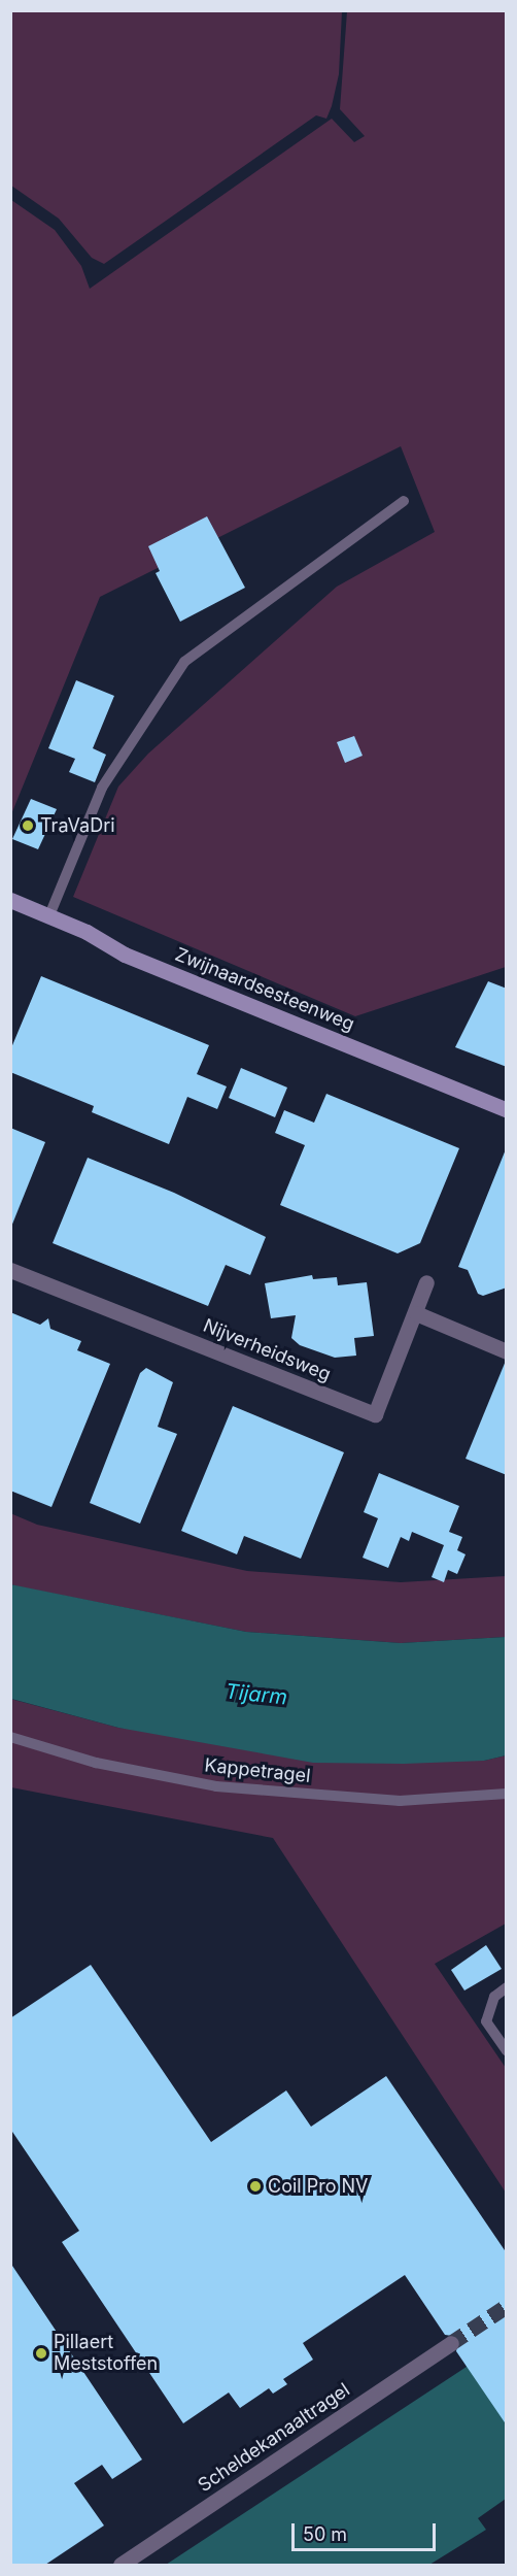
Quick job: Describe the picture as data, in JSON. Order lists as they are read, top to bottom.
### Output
{
  "streets": {
    "main road": ["Zwijnaardsesteenweg"],
    "street": ["Nijverheidsweg", "Scheldekanaaltragel"],
    "lane": ["Kappetragel"]
  },
  "water": ["Tijarm"],
  "places": ["TraVaDri", "Coil Pro NV", "Pillaert Meststoffen"],
  "scale_bar": "50 m"
}
